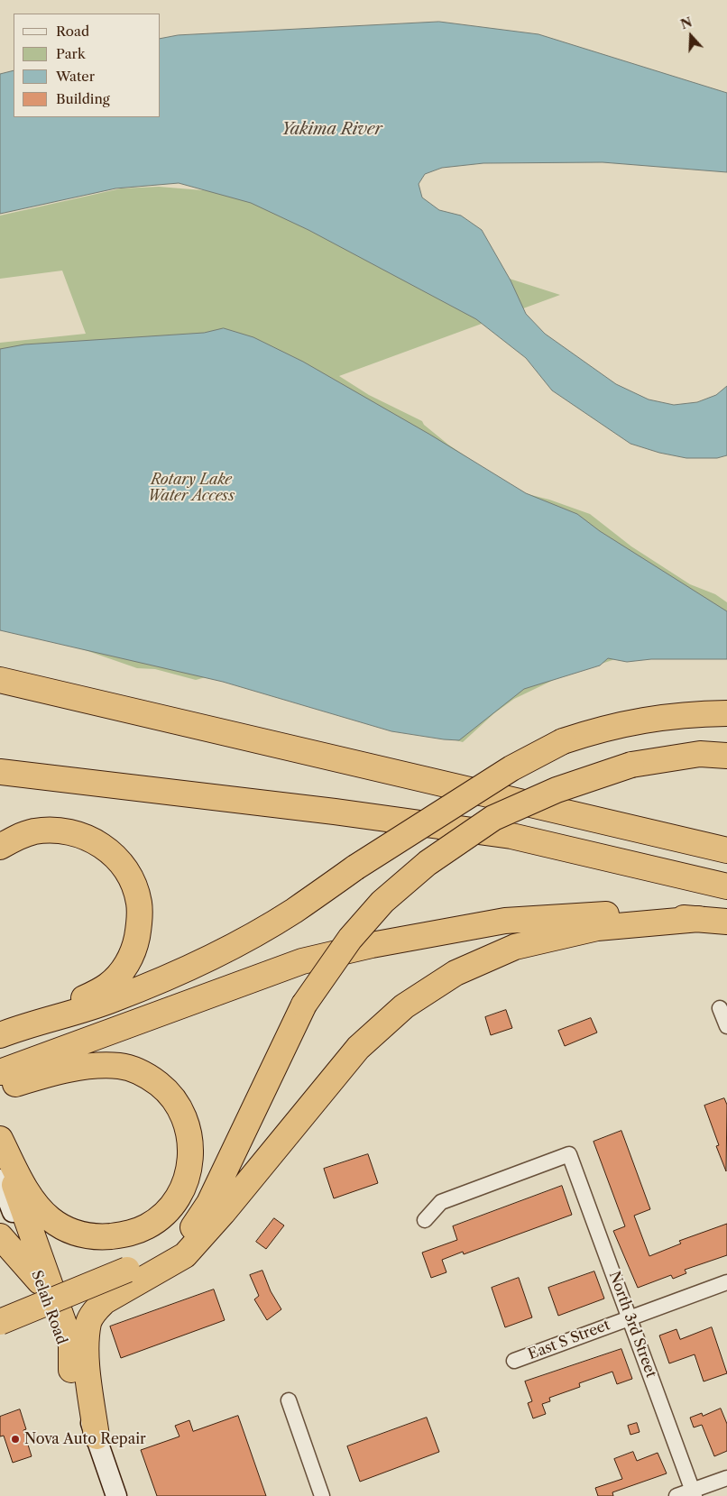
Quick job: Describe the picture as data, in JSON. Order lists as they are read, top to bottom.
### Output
{
  "streets": {
    "main road": ["Selah Road"],
    "street": ["North 3rd Street", "East S Street"]
  },
  "crossings": [
    ["North 3rd Street", "East S Street"]
  ],
  "water": ["Yakima River"],
  "parks": ["Rotary Lake Water Access"],
  "places": ["Nova Auto Repair"],
  "legend": [
    "Road",
    "Park",
    "Water",
    "Building"
  ],
  "north": "top"
}
